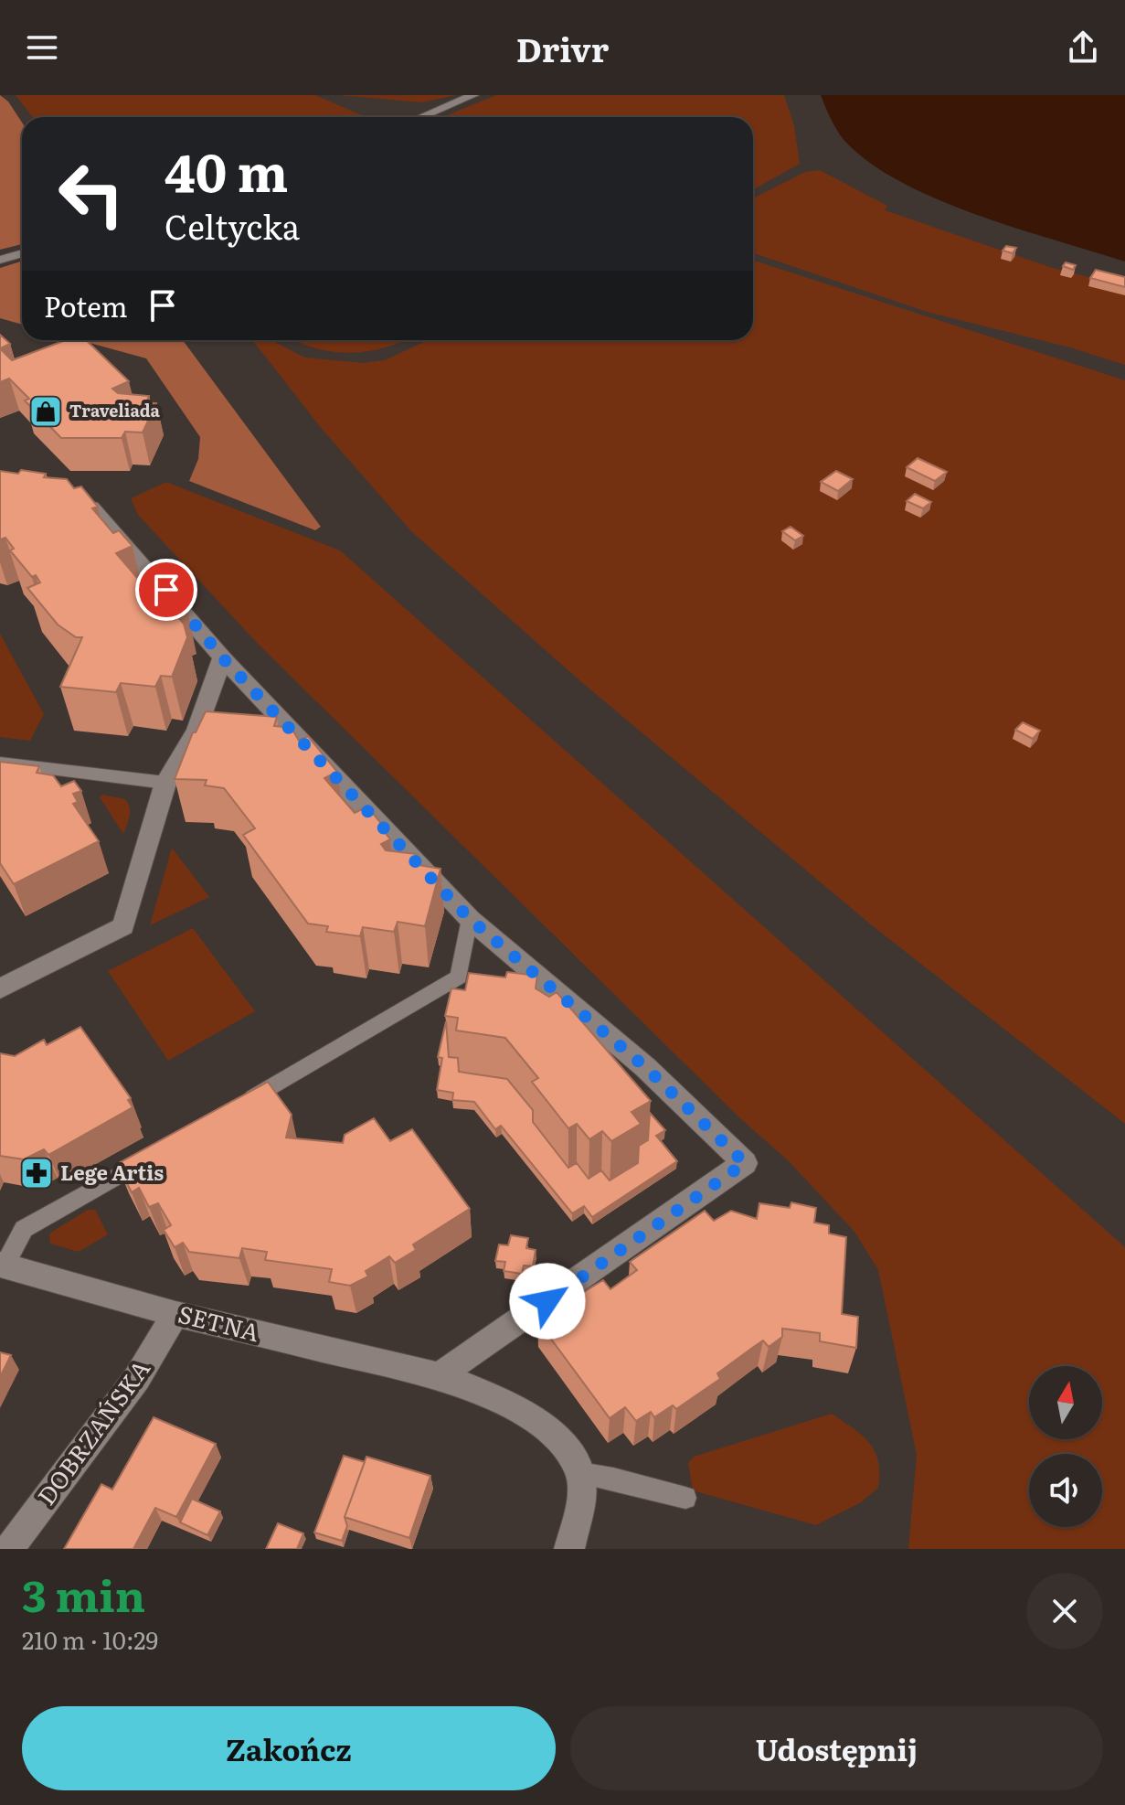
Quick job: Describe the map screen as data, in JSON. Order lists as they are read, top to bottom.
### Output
{
  "streets": {
    "street": ["SETNA", "DOBRZAŃSKA"]
  },
  "crossings": [
    ["SETNA", "DOBRZAŃSKA"]
  ],
  "places": {
    "shop": ["Traveliada"],
    "pharmacy": ["Lege Artis"]
  },
  "north": "top",
  "page": {
    "header": "Drivr",
    "turn": ["40 m", "Celtycka"],
    "then": "Potem",
    "heading": ["3 min", "210 m · 10:29"],
    "buttons": ["Zakończ", "Udostępnij"]
  }
}
